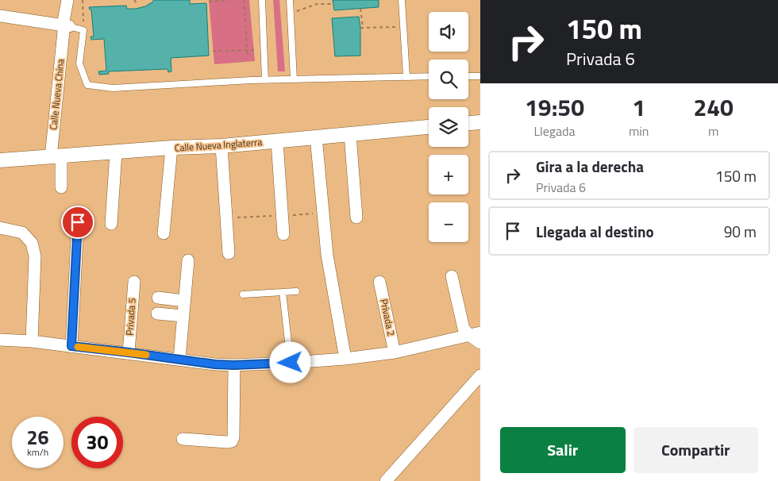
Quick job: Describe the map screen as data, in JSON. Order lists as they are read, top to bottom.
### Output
{
  "streets": {
    "street": [
      "Calle Nueva China",
      "Calle Nueva Inglaterra",
      "Privada 5",
      "Privada 2"
    ]
  },
  "crossings": [
    ["Calle Nueva China", "Calle Nueva Inglaterra"]
  ],
  "page": {
    "turn": ["150 m", "Privada 6"],
    "map_buttons": ["+", "−"],
    "eta": [
      "19:50",
      "Llegada",
      "1",
      "min",
      "240",
      "m"
    ],
    "list": [
      {
        "name": "Gira a la derecha",
        "note": "Privada 6",
        "value": "150 m"
      },
      {
        "name": "Llegada al destino",
        "value": "90 m"
      }
    ],
    "speed": "26 km/h",
    "limit": "30",
    "buttons": ["Salir", "Compartir"]
  }
}
